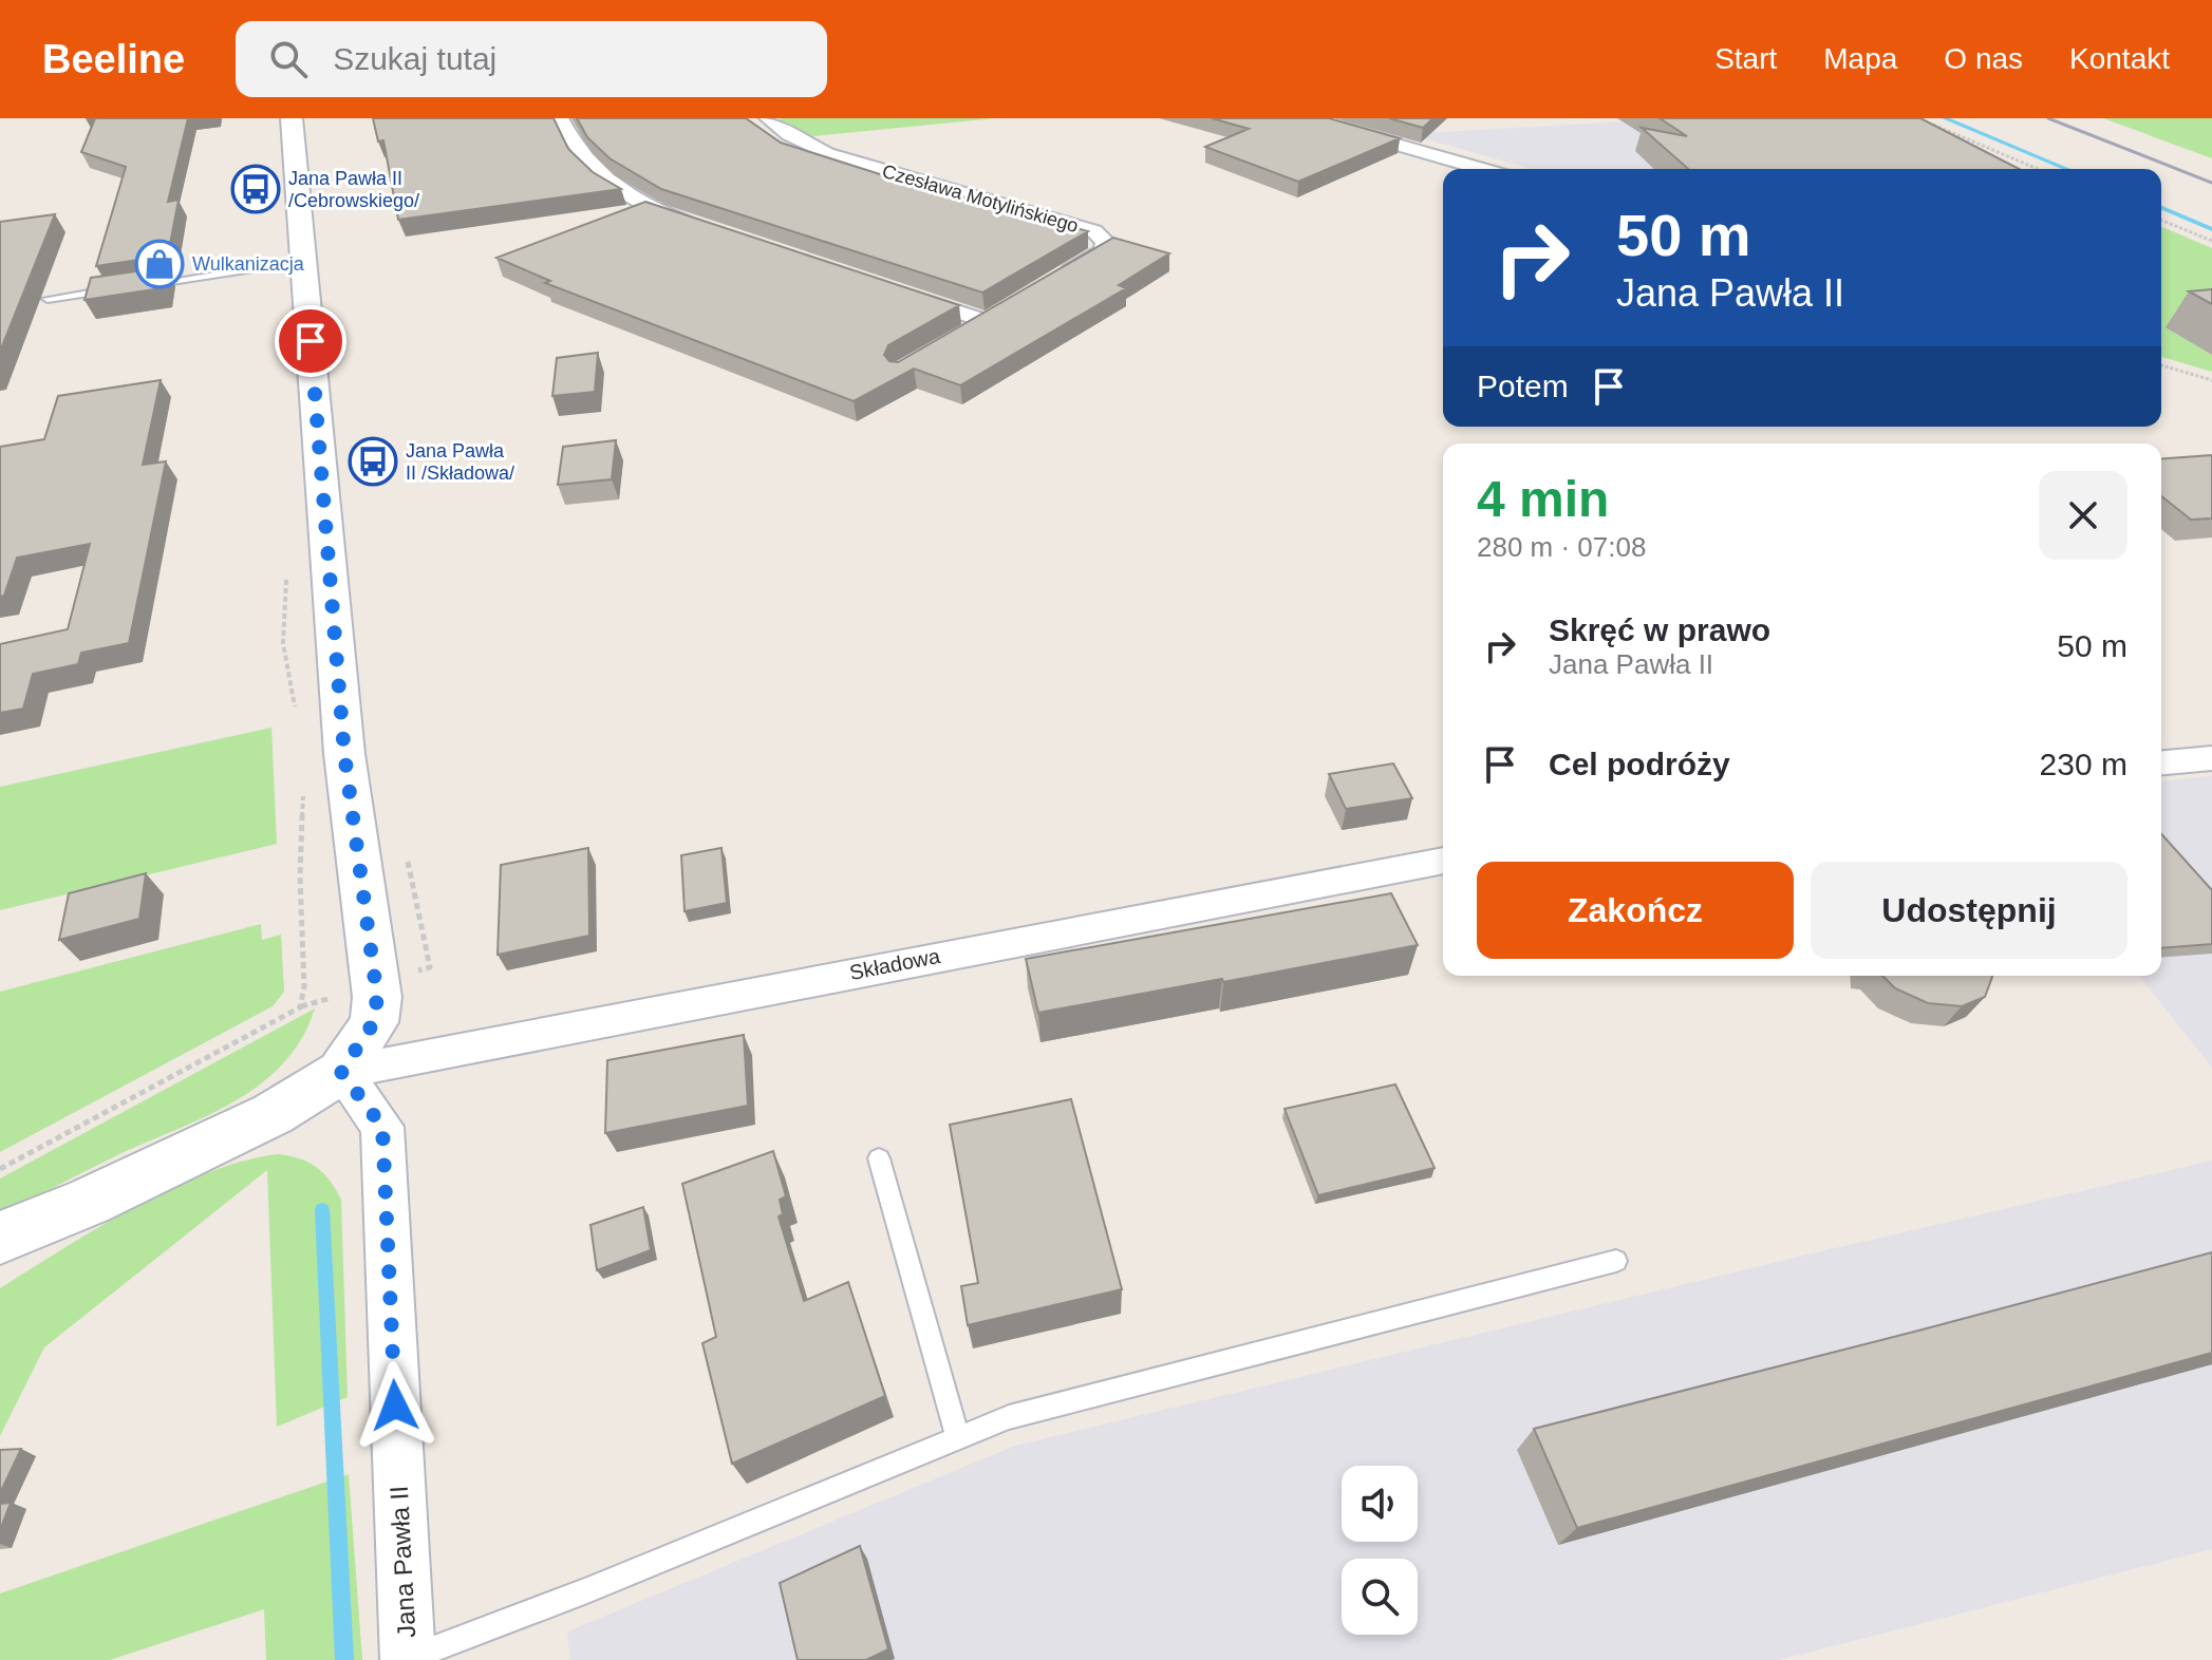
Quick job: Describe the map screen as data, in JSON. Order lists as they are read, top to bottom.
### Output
{
  "streets": {
    "street": ["Czesława Motylińskiego", "Składowa", "Jana Pawła II"]
  },
  "crossings": [
    ["Składowa", "Jana Pawła II"]
  ],
  "places": {
    "bus stop": ["Jana Pawła II /Cebrowskiego/", "Jana Pawła II /Składowa/"],
    "shop": ["Wulkanizacja"]
  },
  "page": {
    "header": "Beeline",
    "search": "Szukaj tutaj",
    "nav": [
      "Start",
      "Mapa",
      "O nas",
      "Kontakt"
    ],
    "turn": ["50 m", "Jana Pawła II"],
    "then": "Potem",
    "heading": ["4 min", "280 m · 07:08"],
    "list": [
      {
        "name": "Skręć w prawo",
        "note": "Jana Pawła II",
        "value": "50 m"
      },
      {
        "name": "Cel podróży",
        "value": "230 m"
      }
    ],
    "buttons": ["Zakończ", "Udostępnij"]
  }
}
